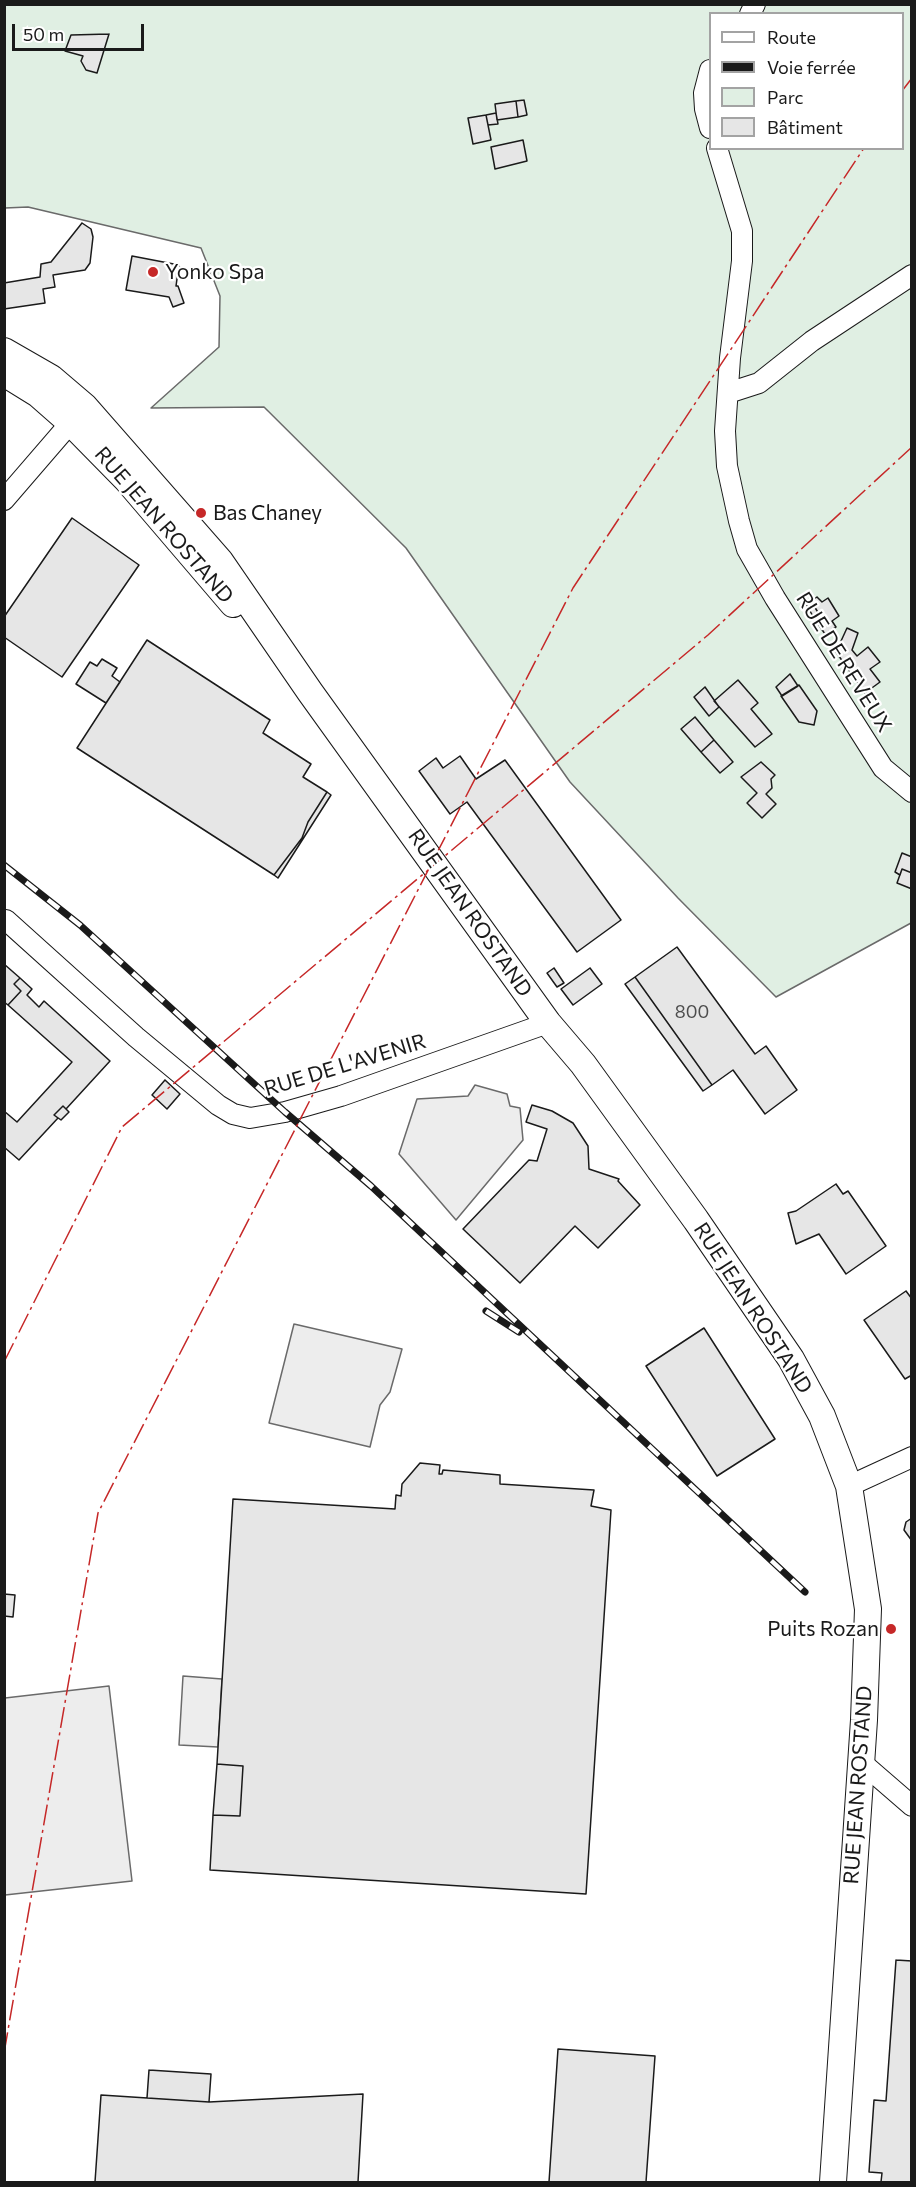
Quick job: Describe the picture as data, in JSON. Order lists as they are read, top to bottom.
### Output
{
  "streets": {
    "main road": ["RUE JEAN ROSTAND"],
    "street": ["RUE DE REVEUX", "RUE DE L'AVENIR"]
  },
  "crossings": [
    ["RUE JEAN ROSTAND", "RUE DE L'AVENIR"]
  ],
  "places": ["Yonko Spa", "Bas Chaney", "Puits Rozan"],
  "house_numbers": ["800"],
  "legend": [
    "Route",
    "Voie ferrée",
    "Parc",
    "Bâtiment"
  ],
  "scale_bar": "50 m"
}
